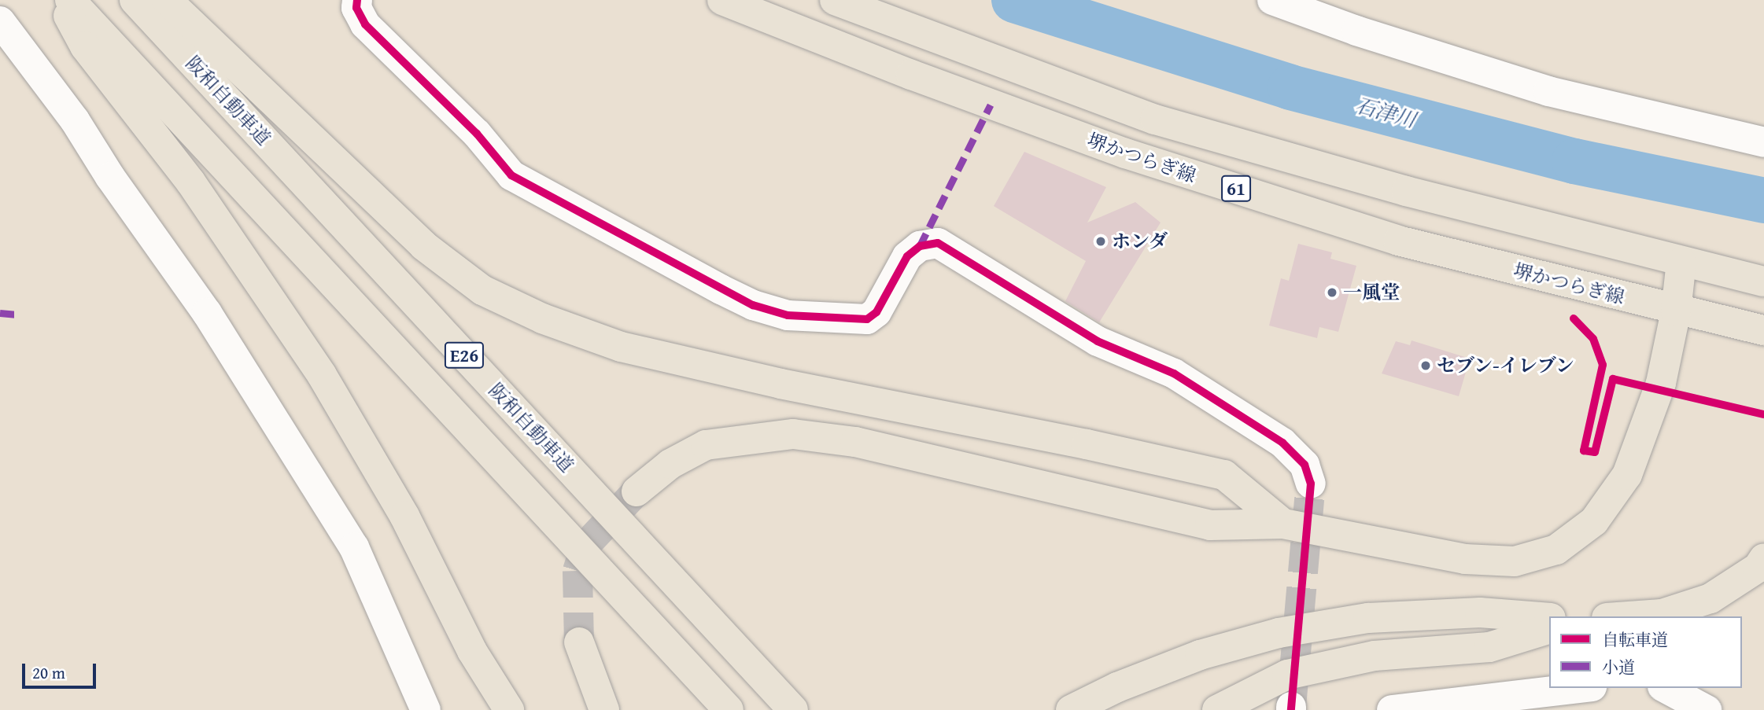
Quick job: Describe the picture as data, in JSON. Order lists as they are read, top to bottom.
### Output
{
  "streets": {
    "main road": [
      "阪和自動車道",
      "堺かつらぎ線",
      "61",
      "E26"
    ]
  },
  "water": ["石津川"],
  "places": ["ホンダ", "一風堂", "セブン-イレブン"],
  "legend": ["自転車道", "小道"],
  "scale_bar": "20 m"
}
